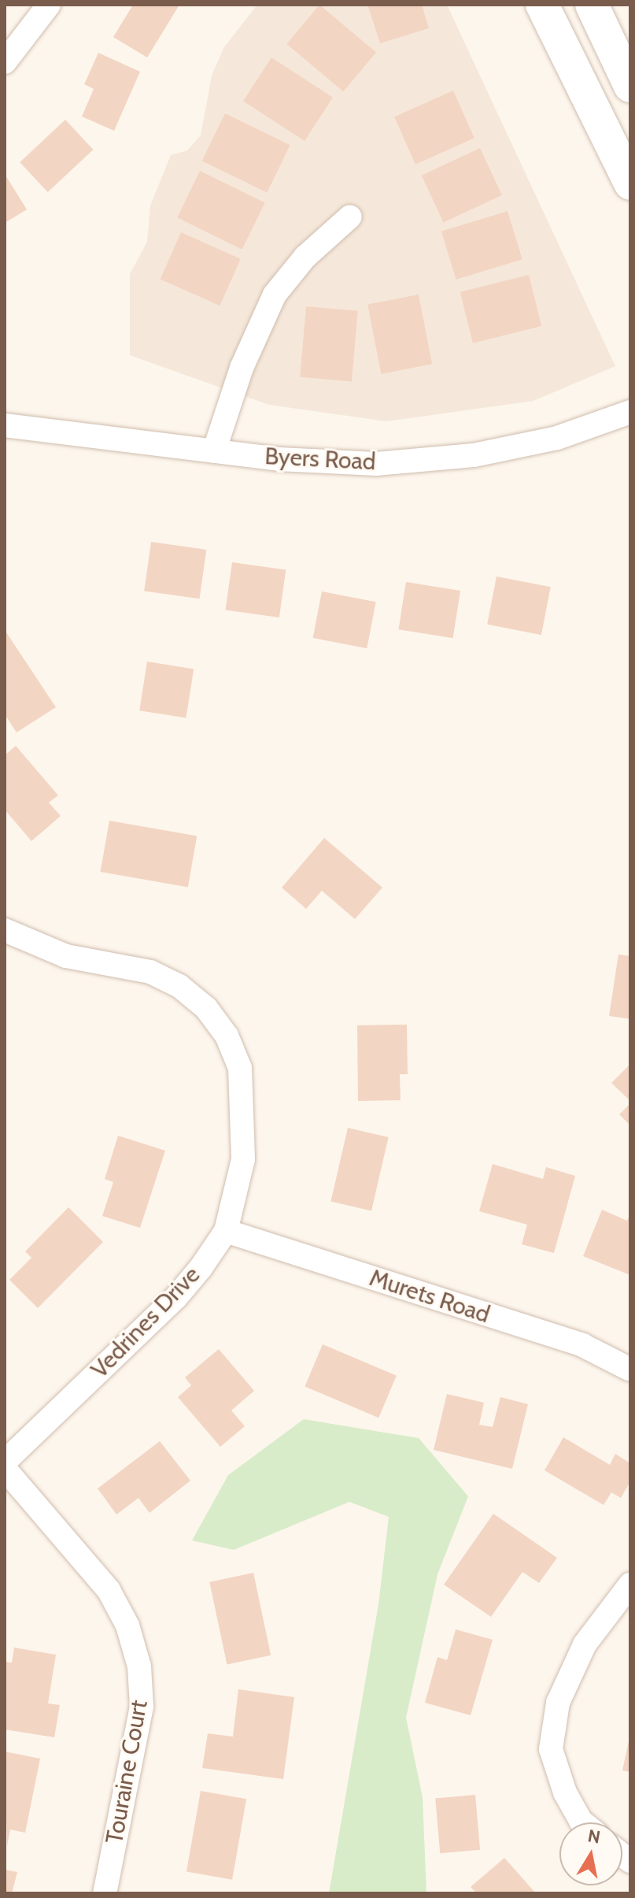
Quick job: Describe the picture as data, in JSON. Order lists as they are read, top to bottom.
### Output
{
  "streets": {
    "street": [
      "Byers Road",
      "Murets Road",
      "Vedrines Drive",
      "Touraine Court"
    ]
  },
  "crossings": [
    ["Murets Road", "Vedrines Drive"]
  ],
  "north": "top"
}
